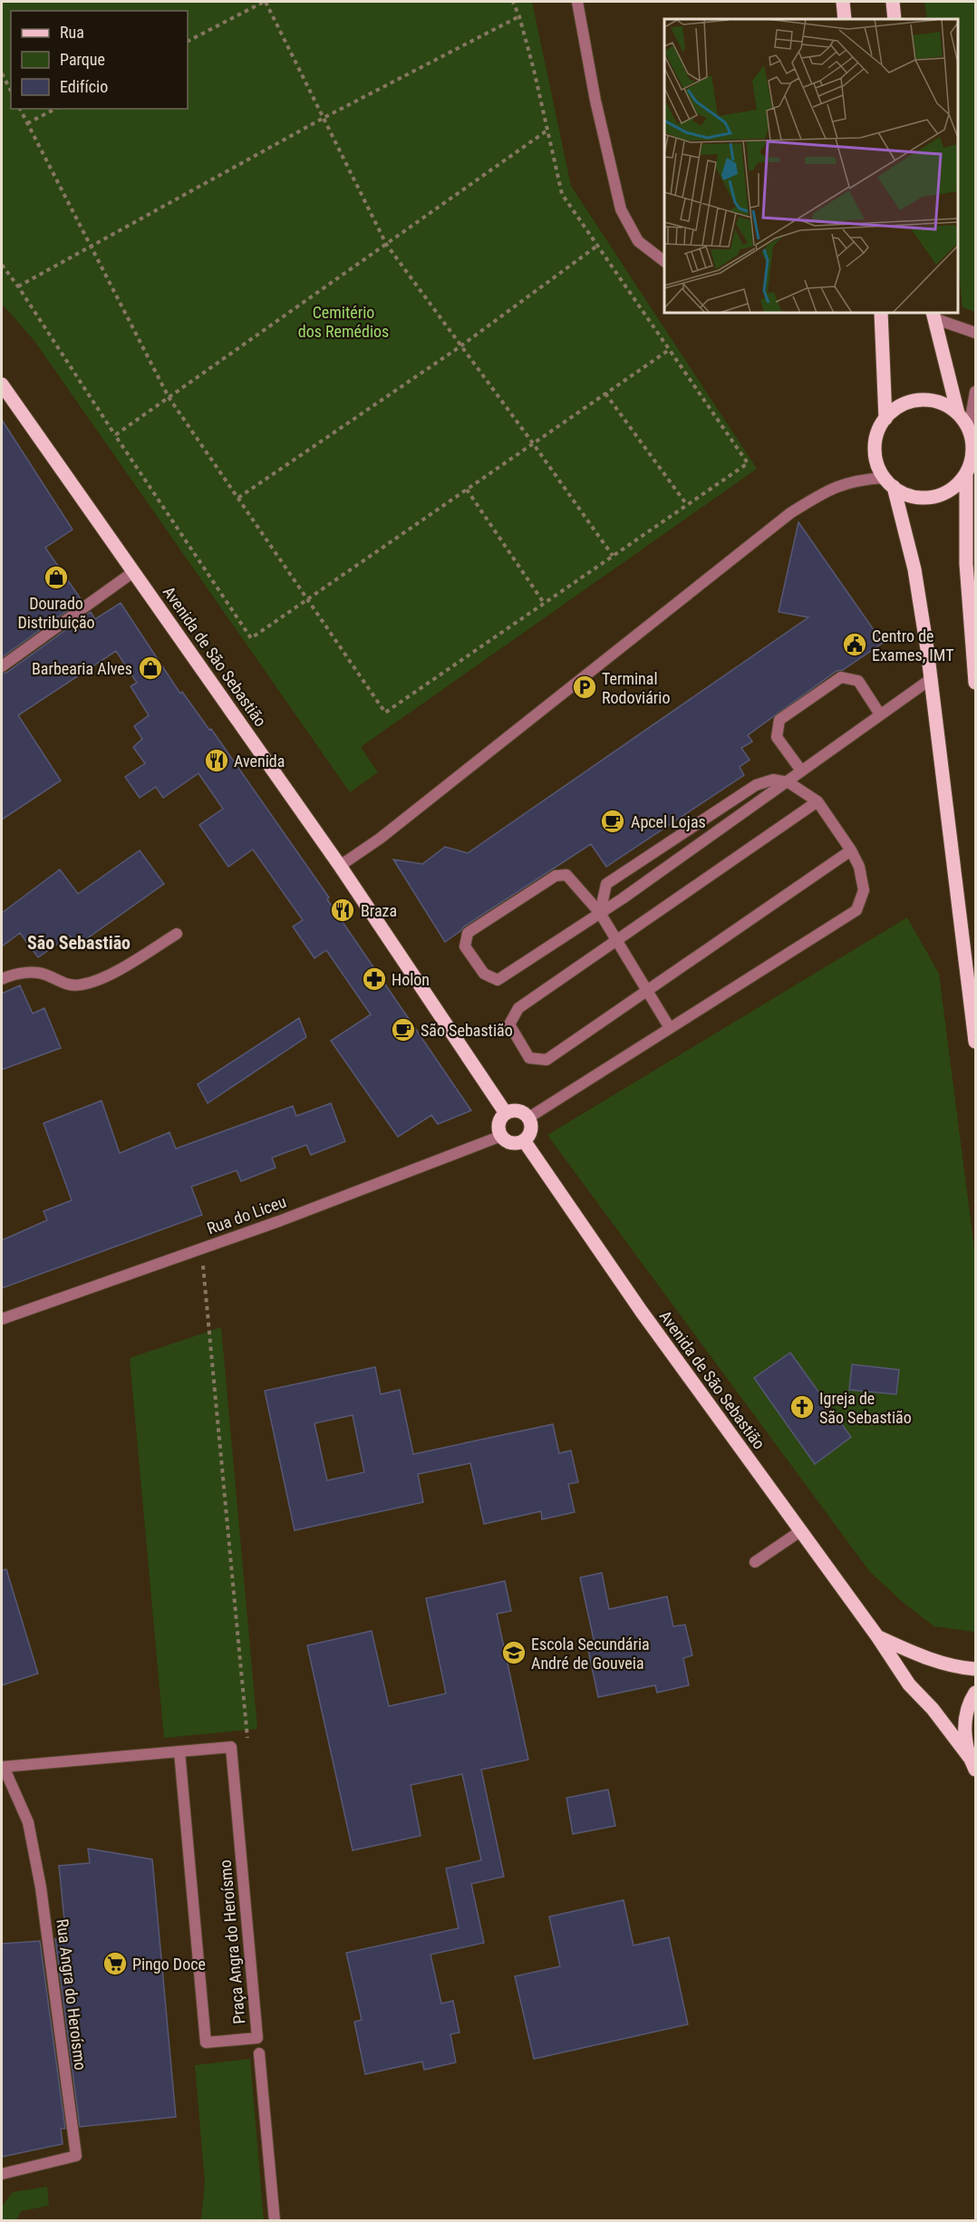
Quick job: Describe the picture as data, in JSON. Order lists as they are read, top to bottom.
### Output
{
  "streets": {
    "main road": ["Avenida de São Sebastião"],
    "street": ["Rua do Liceu", "Praça Angra do Heroísmo", "Rua Angra do Heroísmo"]
  },
  "crossings": [
    ["Avenida de São Sebastião", "Rua do Liceu"]
  ],
  "districts": ["São Sebastião"],
  "parks": ["Cemitério dos Remédios"],
  "places": {
    "shop": ["Dourado Distribuição", "Barbearia Alves"],
    "public building": ["Centro de Exames, IMT"],
    "parking": ["Terminal Rodoviário"],
    "restaurant": ["Avenida", "Braza"],
    "cafe": ["Apcel Lojas", "São Sebastião"],
    "pharmacy": ["Holon"],
    "church": ["Igreja de São Sebastião"],
    "school or university": ["Escola Secundária André de Gouveia"],
    "supermarket": ["Pingo Doce"]
  },
  "legend": ["Rua", "Parque", "Edifício"]
}
